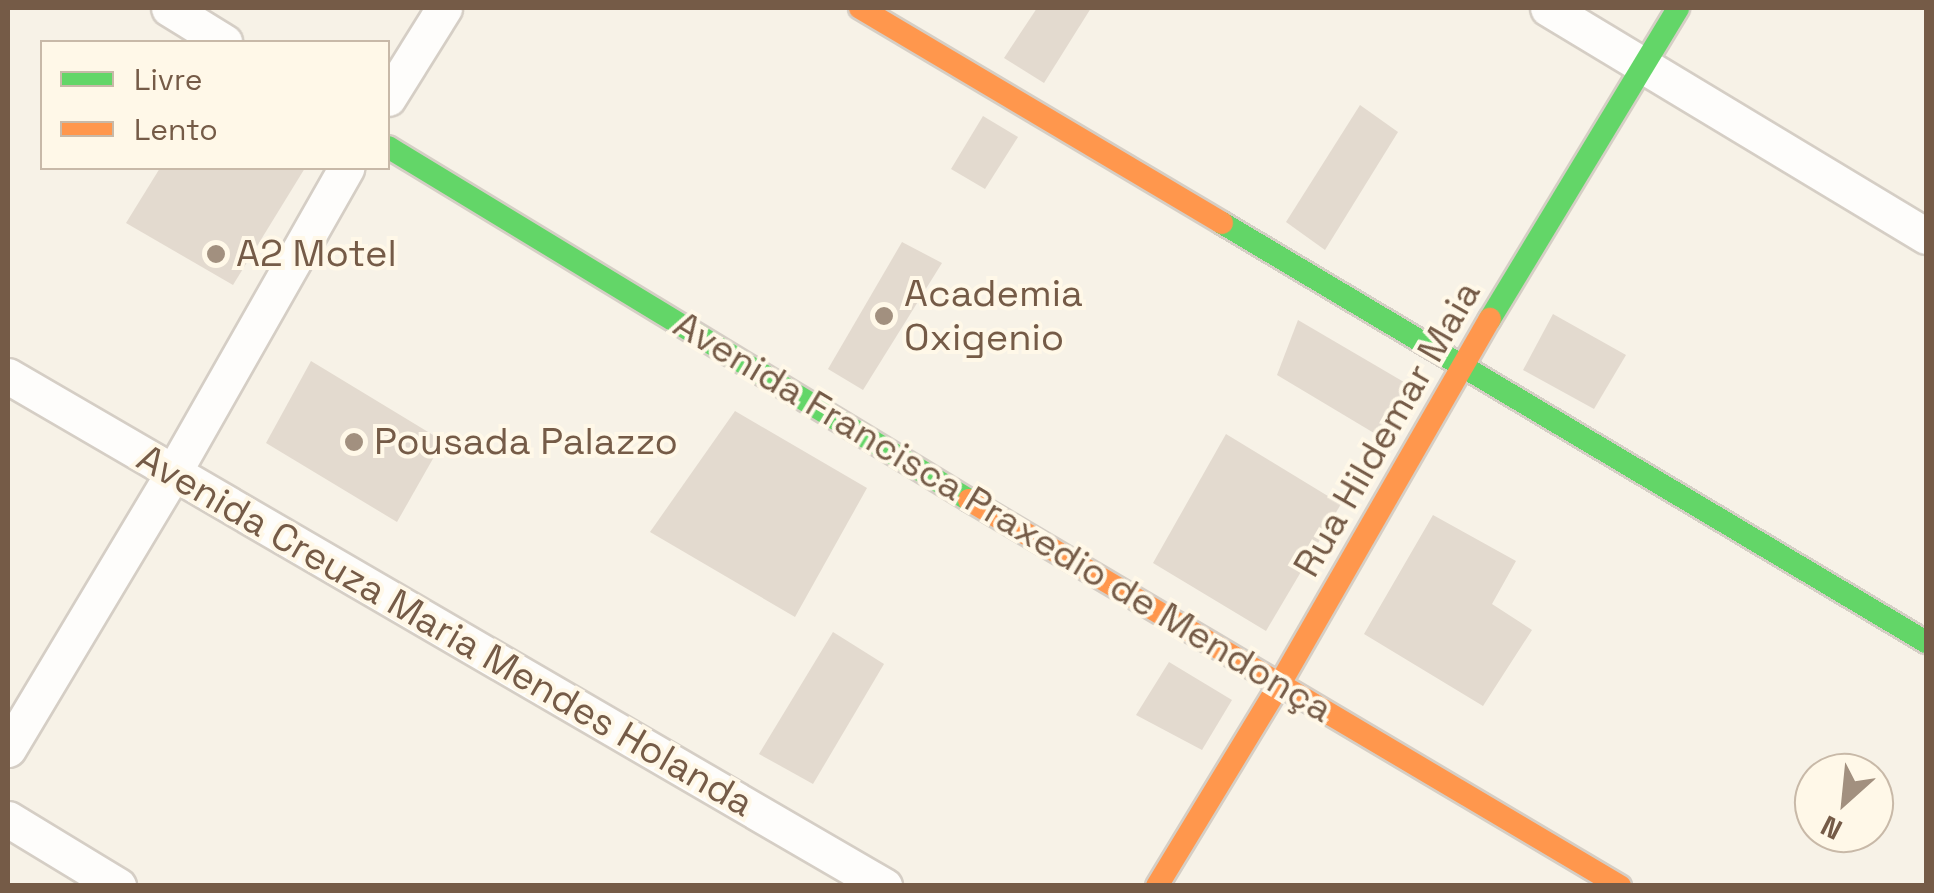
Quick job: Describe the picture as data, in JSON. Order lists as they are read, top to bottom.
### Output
{
  "streets": {
    "street": ["Rua Hildemar Maia", "Avenida Francisca Praxedio de Mendonça", "Avenida Creuza Maria Mendes Holanda"]
  },
  "crossings": [
    ["Rua Hildemar Maia", "Avenida Francisca Praxedio de Mendonça"]
  ],
  "places": ["A2 Motel", "Academia Oxigenio", "Pousada Palazzo"],
  "legend": ["Livre", "Lento"],
  "north": "bottom left"
}
